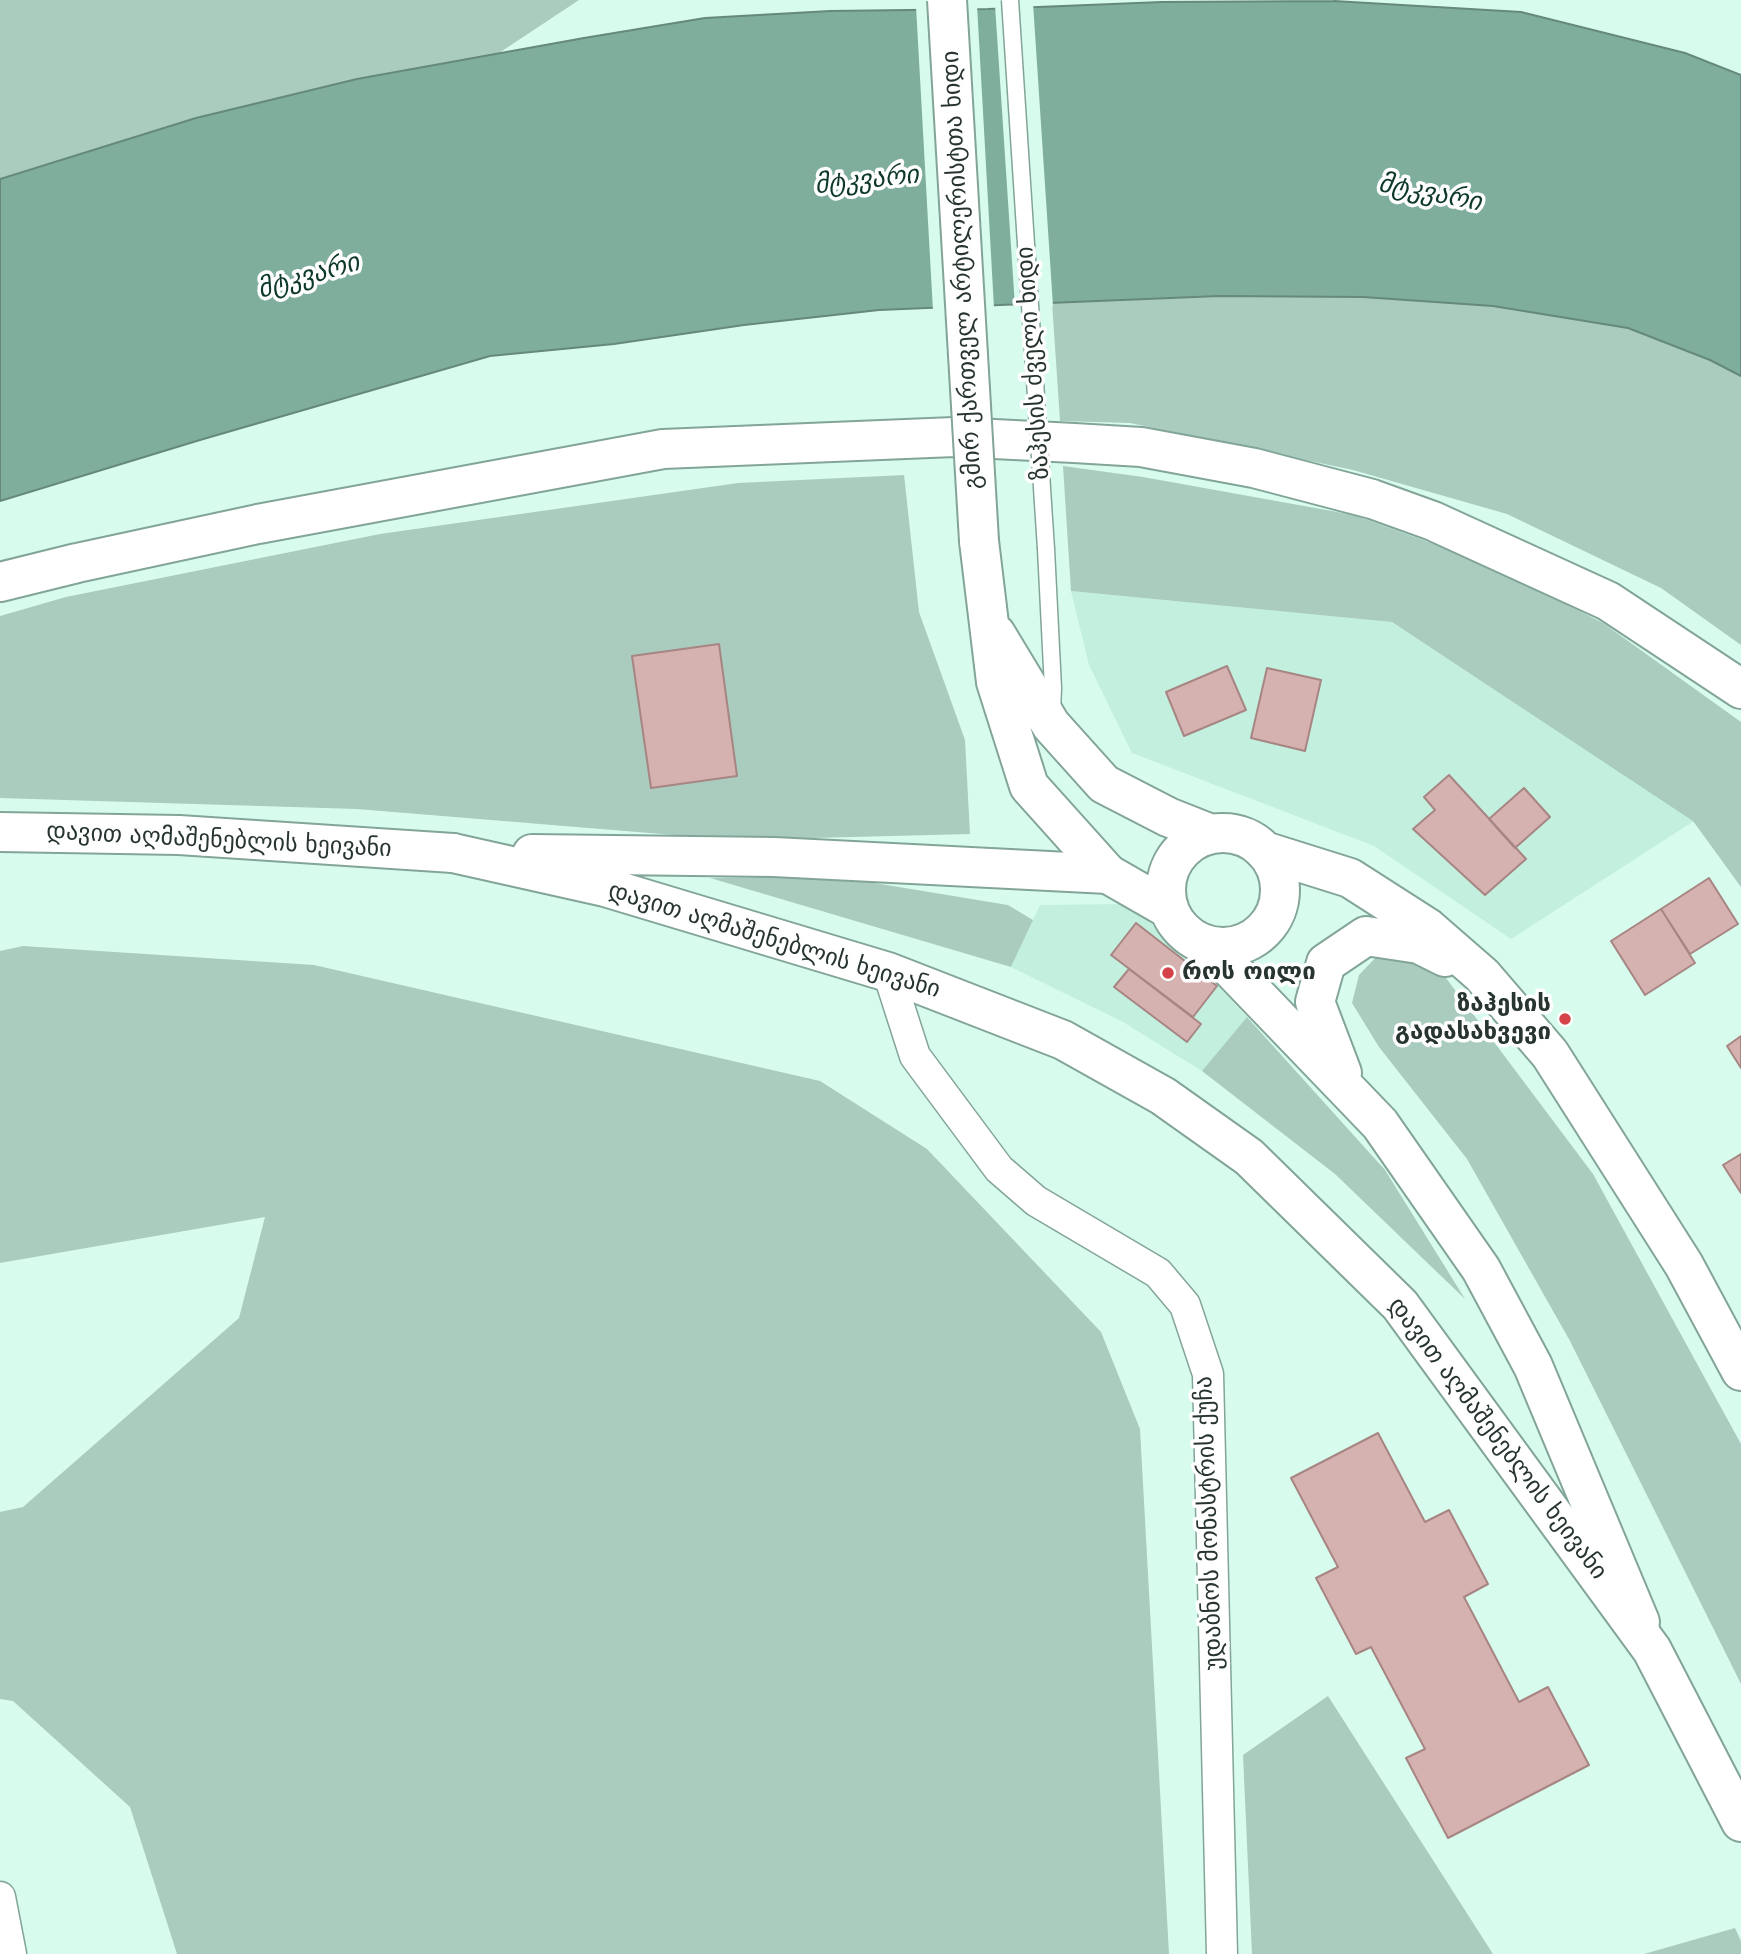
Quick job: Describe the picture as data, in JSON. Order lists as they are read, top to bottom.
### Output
{
  "streets": {
    "main road": ["გმირ ქართველ არტილერისტთა ხიდი", "დავით აღმაშენებლის ხეივანი"],
    "street": ["უდაბნოს მონასტრის ქუჩა"],
    "lane": ["ზაჰესის ძველი ხიდი"]
  },
  "crossings": [
    ["დავით აღმაშენებლის ხეივანი", "უდაბნოს მონასტრის ქუჩა"]
  ],
  "water": ["მტკვარი"],
  "places": ["როს ოილი", "ზაჰესის გადასახვევი"]
}
